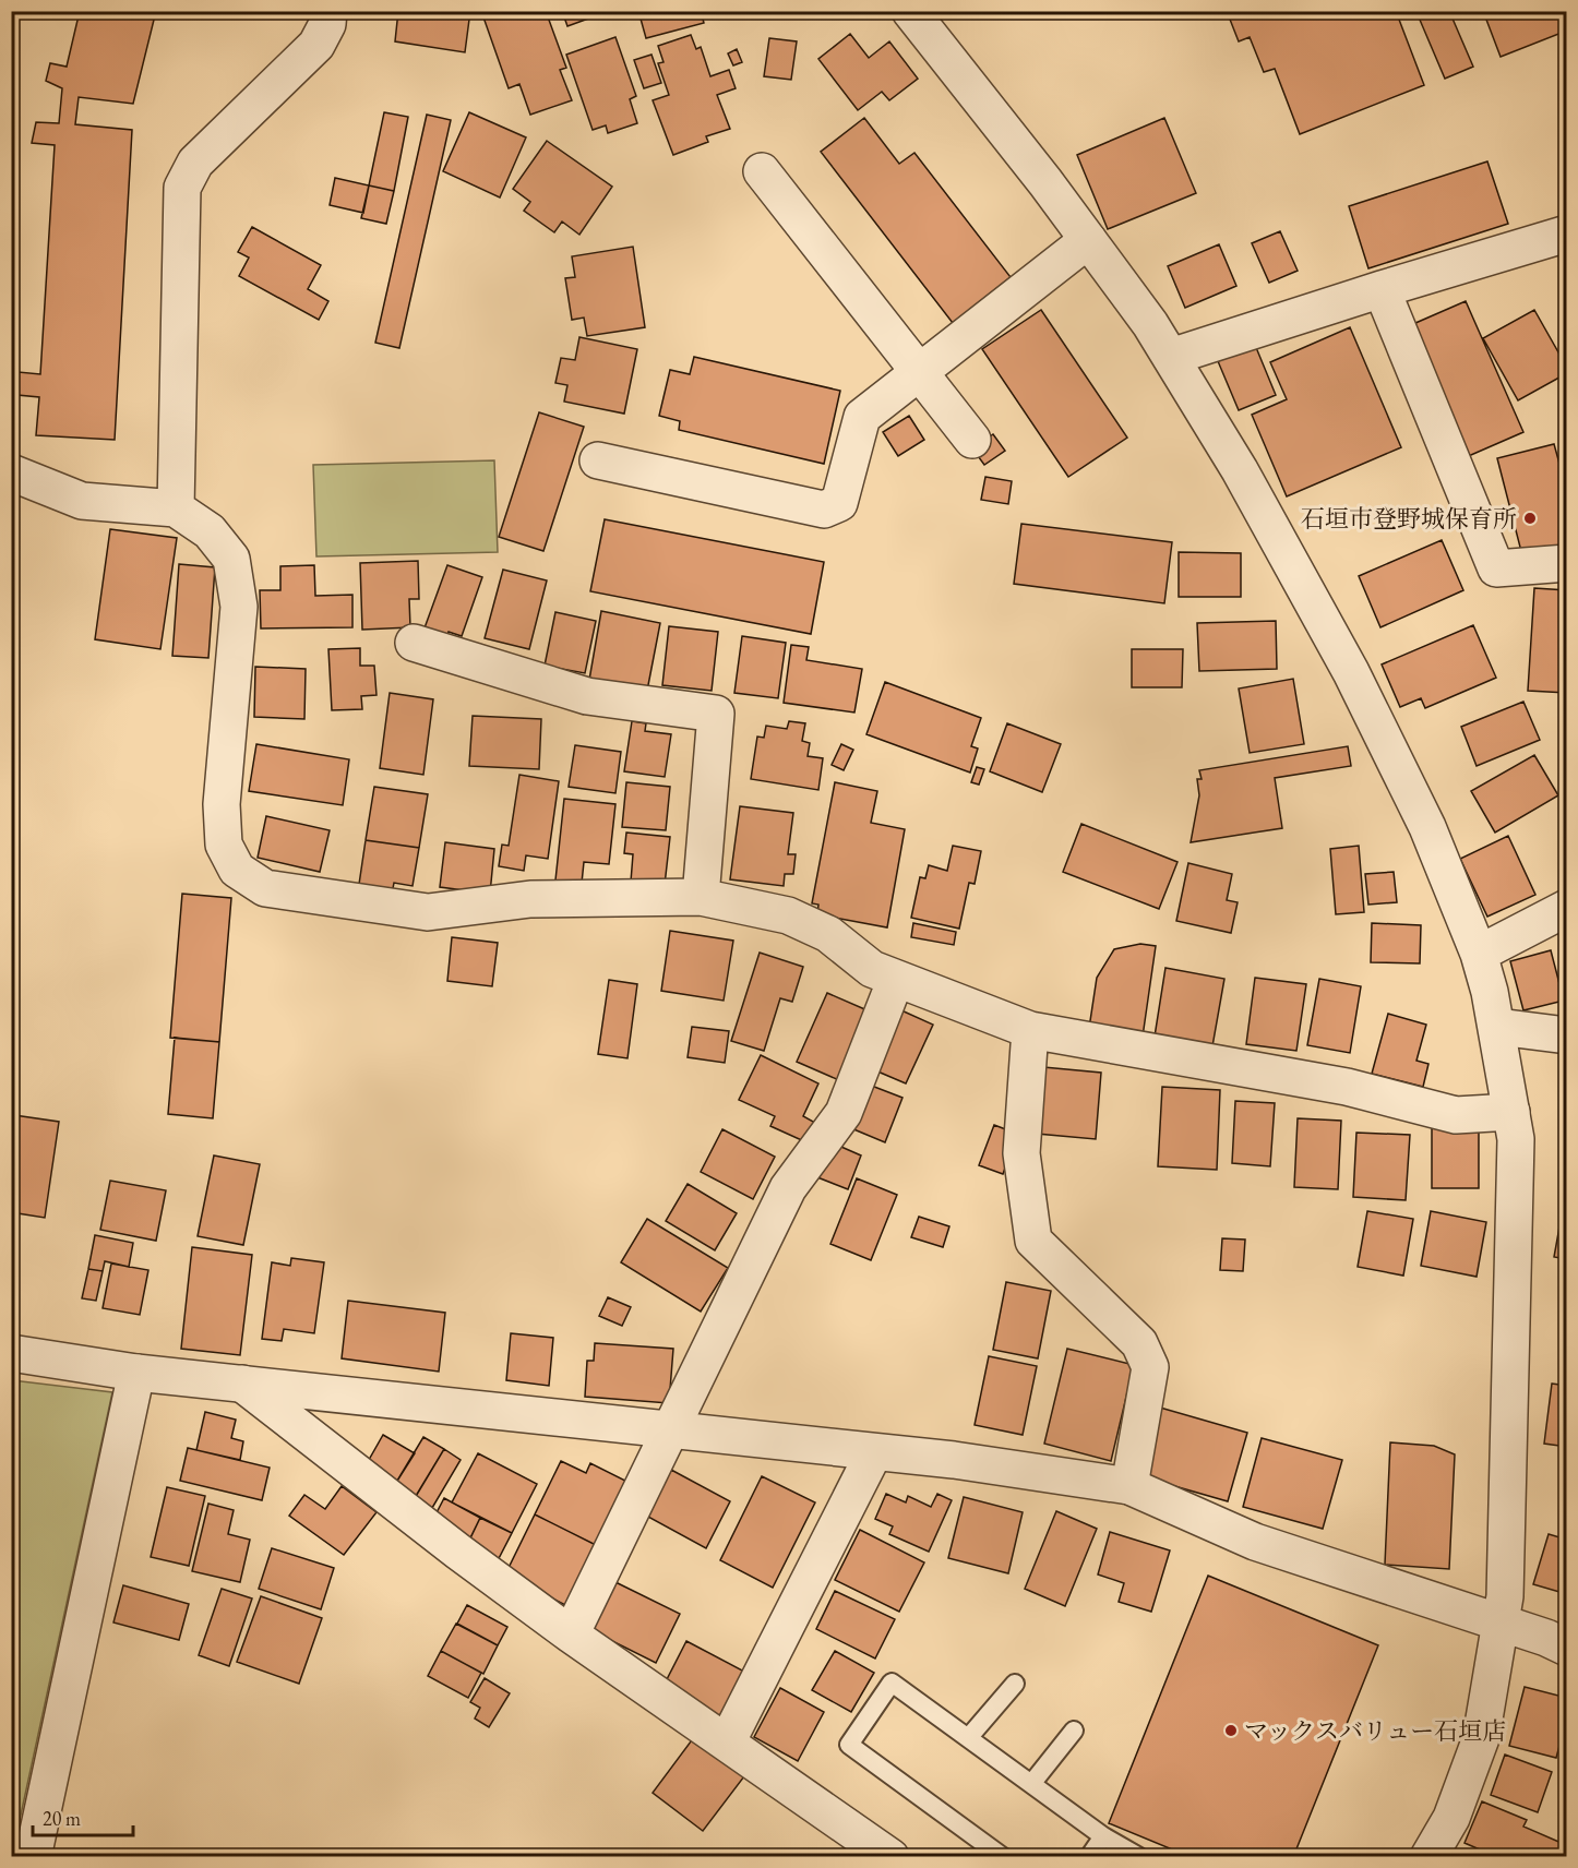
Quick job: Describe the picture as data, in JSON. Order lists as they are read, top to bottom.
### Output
{
  "places": ["石垣市登野城保育所", "マックスバリュー石垣店"],
  "scale_bar": "20 m"
}
